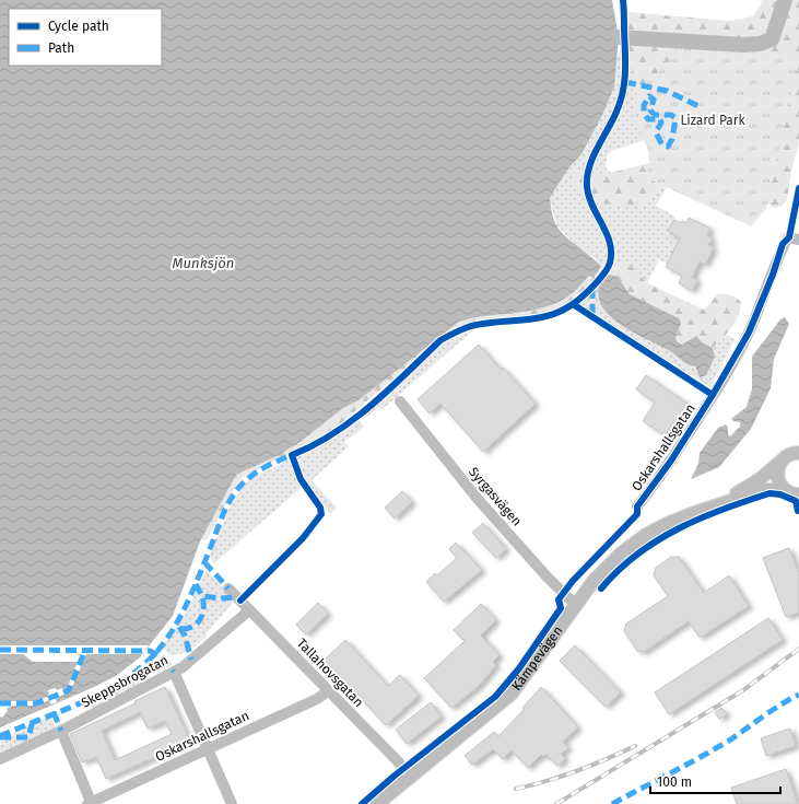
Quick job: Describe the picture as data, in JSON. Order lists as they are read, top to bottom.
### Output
{
  "streets": {
    "main road": ["Kämpevägen"],
    "street": [
      "Oskarshallsgatan",
      "Syrgasvägen",
      "Tallahovsgatan",
      "Skeppsbrogatan"
    ]
  },
  "crossings": [
    ["Oskarshallsgatan", "Tallahovsgatan"],
    ["Syrgasvägen", "Kämpevägen"],
    ["Kämpevägen", "Tallahovsgatan"],
    ["Tallahovsgatan", "Skeppsbrogatan"]
  ],
  "water": ["Munksjön"],
  "parks": ["Lizard Park"],
  "legend": ["Cycle path", "Path"],
  "scale_bar": "100 m"
}
